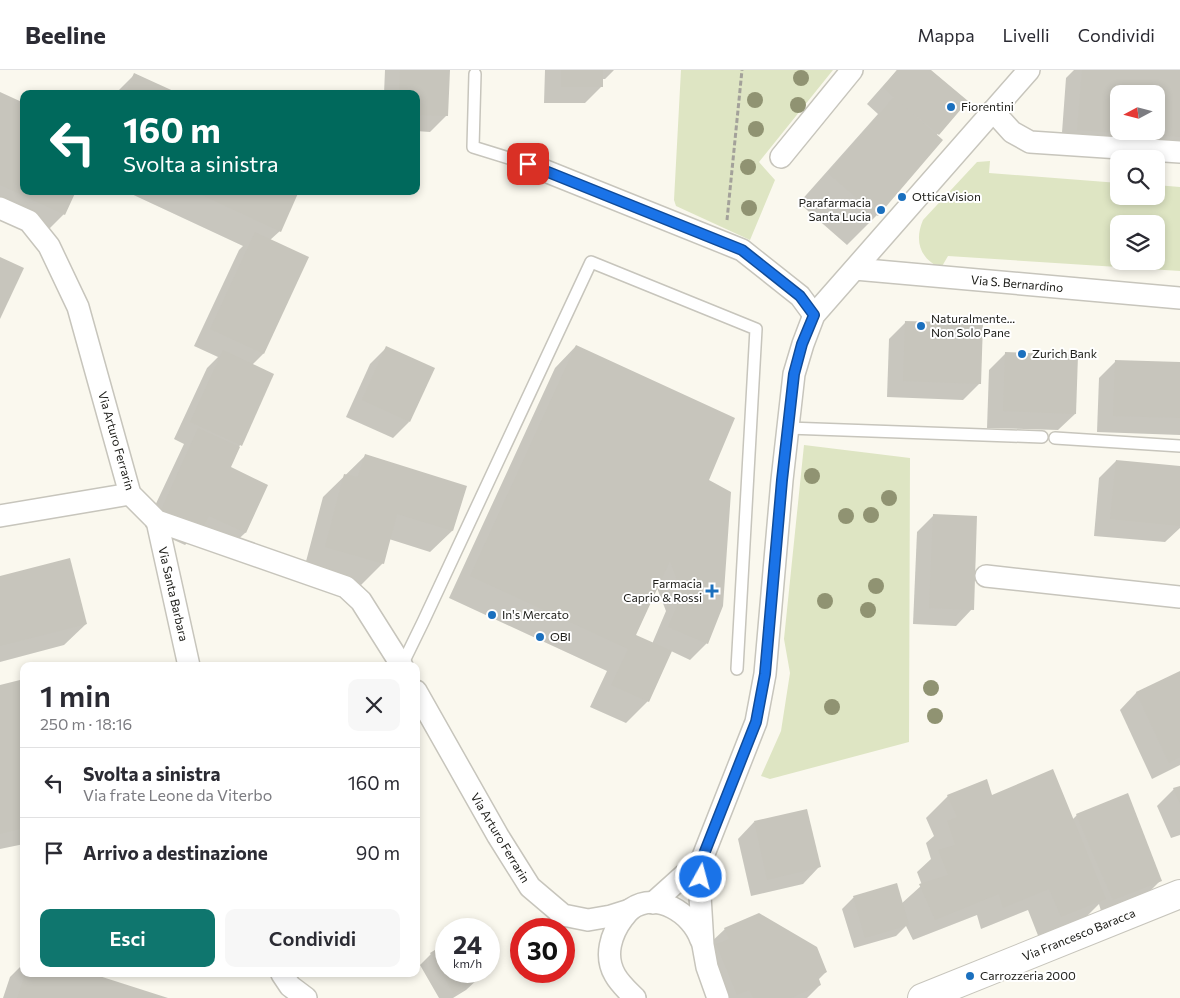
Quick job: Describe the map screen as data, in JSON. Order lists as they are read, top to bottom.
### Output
{
  "streets": {
    "main road": ["Via Francesco Baracca"],
    "street": ["Via S. Bernardino", "Via Arturo Ferrarin", "Via Santa Barbara"]
  },
  "crossings": [
    ["Via Arturo Ferrarin", "Via Santa Barbara"]
  ],
  "places": {
    "other": [
      "Fiorentini",
      "OtticaVision",
      "Parafarmacia Santa Lucia",
      "Naturalmente... Non Solo Pane",
      "Zurich Bank",
      "In's Mercato",
      "OBI",
      "Carrozzeria 2000"
    ],
    "health": ["Farmacia Caprio & Rossi"]
  },
  "north": "left",
  "page": {
    "header": "Beeline",
    "nav": ["Mappa", "Livelli", "Condividi"],
    "turn": ["160 m", "Svolta a sinistra"],
    "heading": ["1 min", "250 m · 18:16"],
    "list": [
      {
        "name": "Svolta a sinistra",
        "note": "Via frate Leone da Viterbo",
        "value": "160 m"
      },
      {
        "name": "Arrivo a destinazione",
        "value": "90 m"
      }
    ],
    "buttons": ["Esci", "Condividi"],
    "speed": "24 km/h",
    "limit": "30"
  }
}
